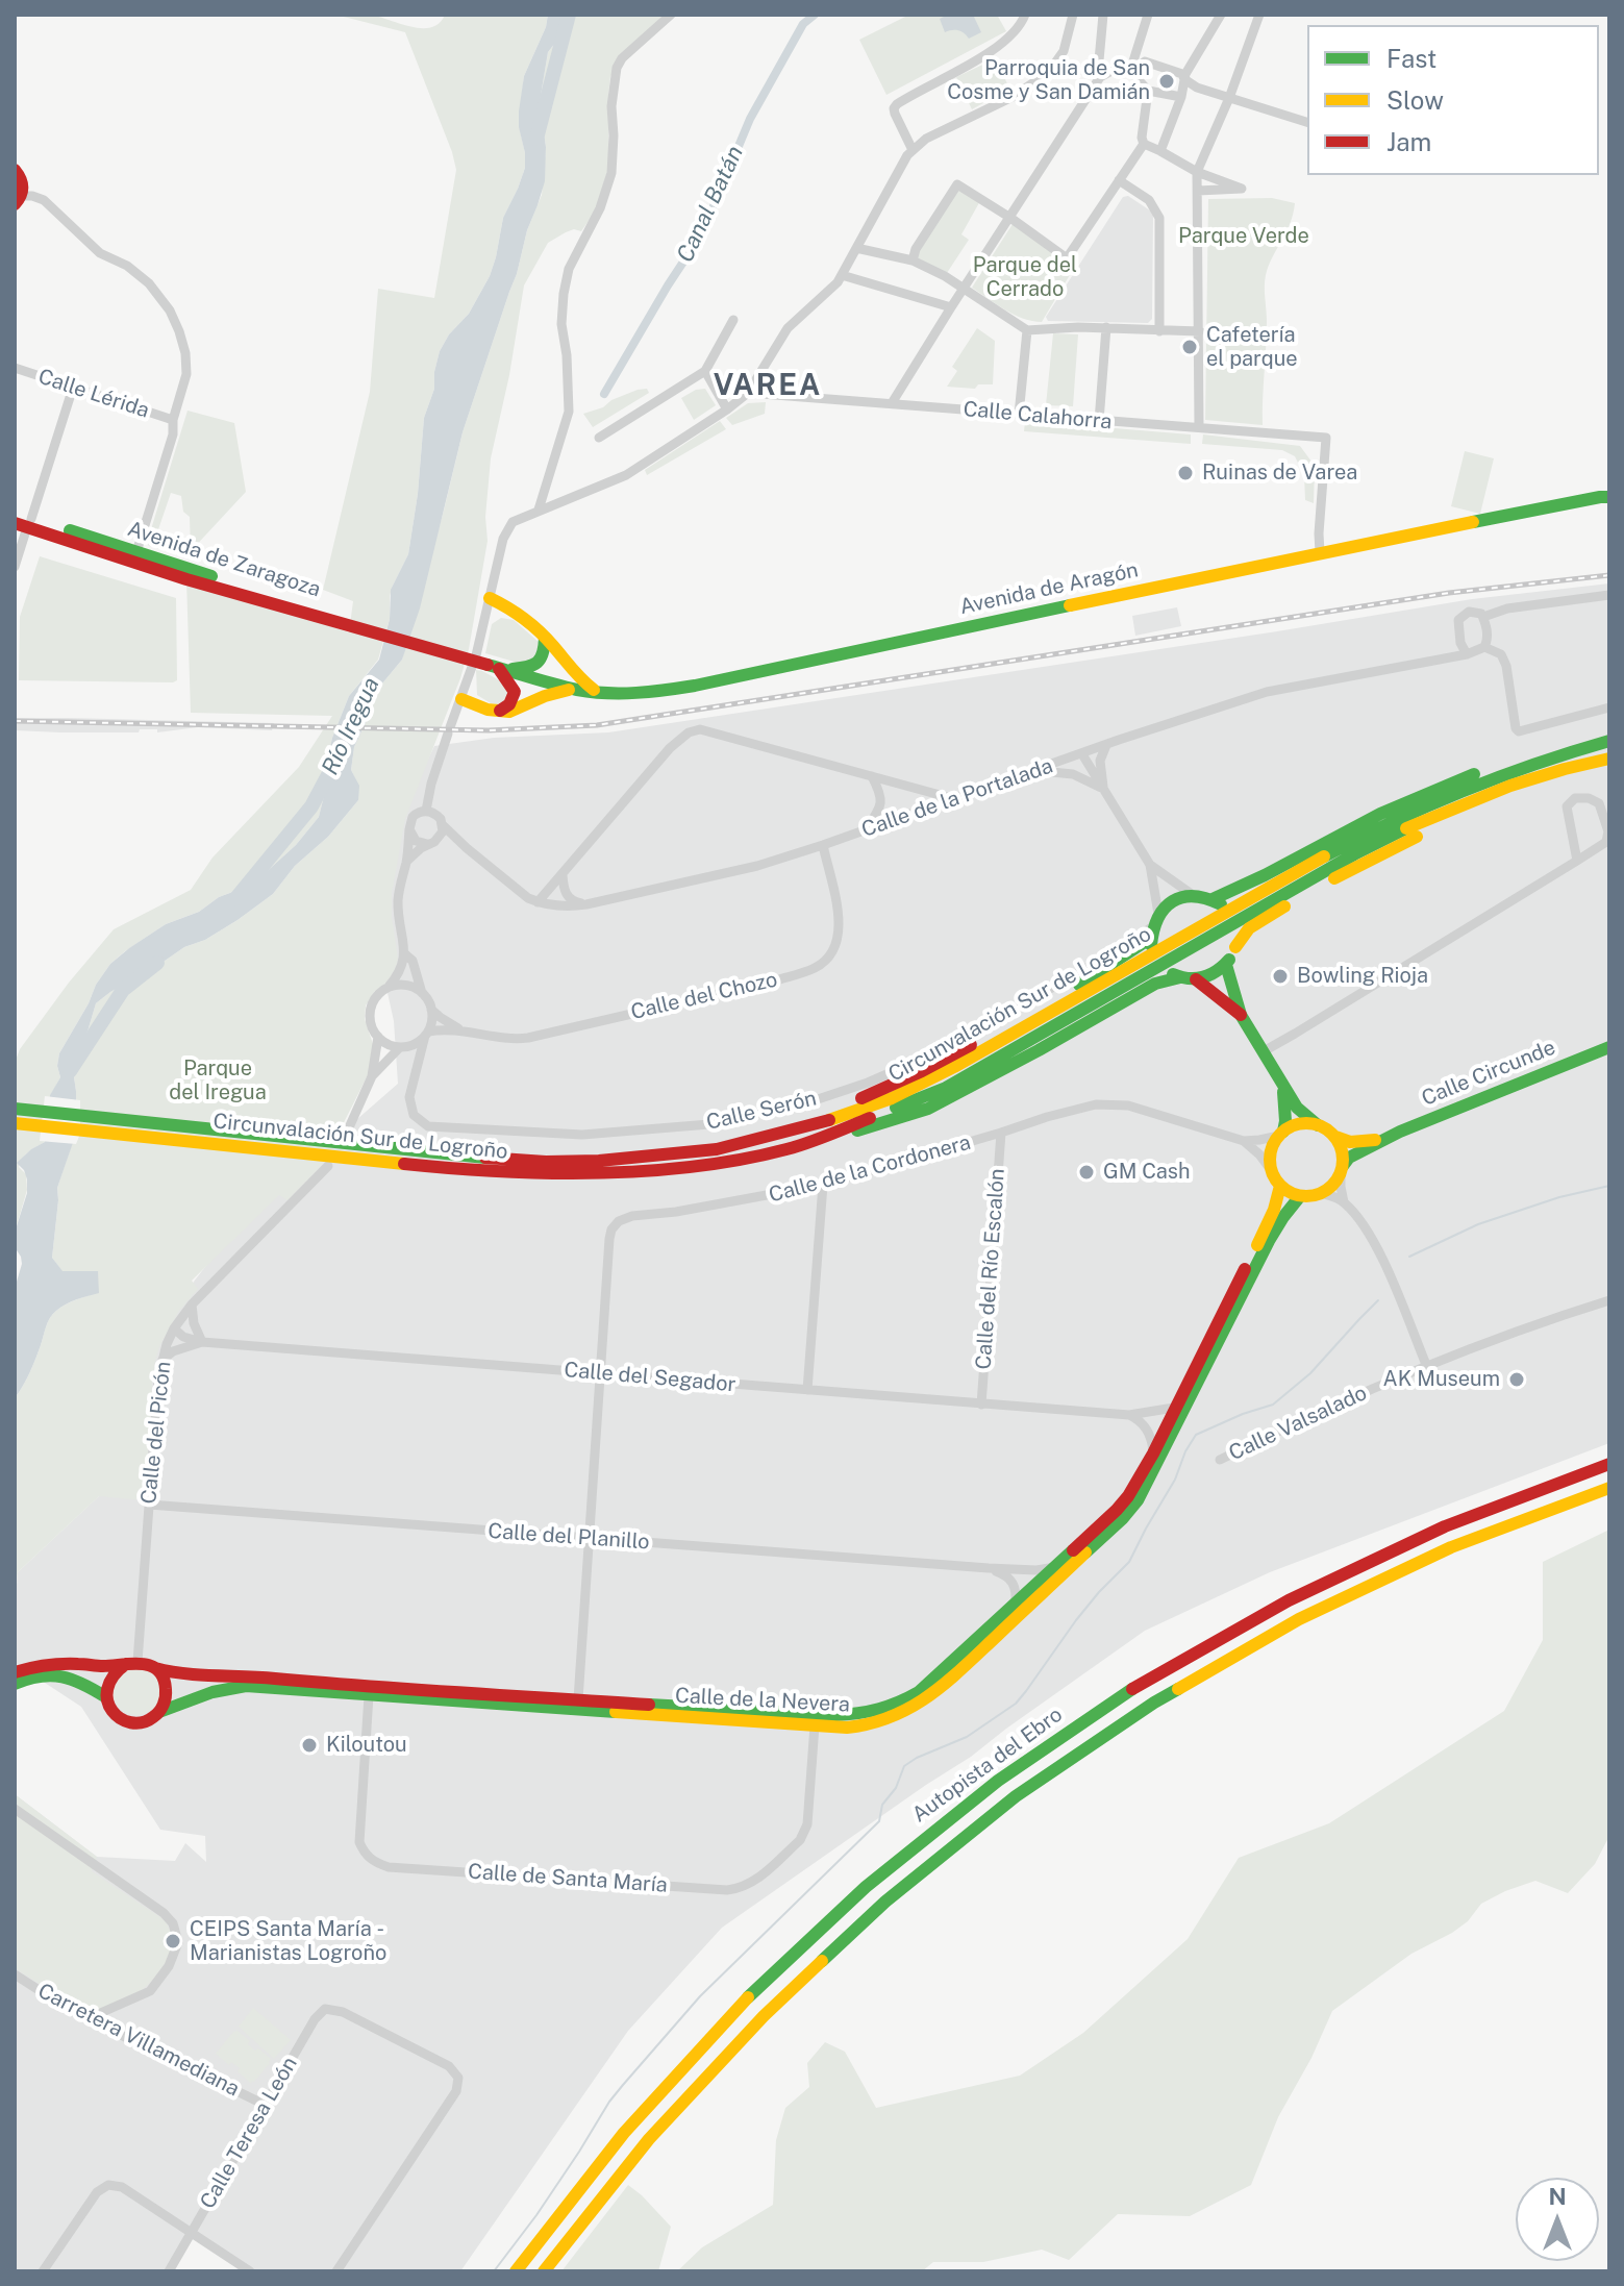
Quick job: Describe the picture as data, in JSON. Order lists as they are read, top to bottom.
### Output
{
  "streets": {
    "main road": [
      "Avenida de Zaragoza",
      "Avenida de Aragón",
      "Circunvalación Sur de Logroño",
      "Calle Circunde",
      "Calle de la Nevera",
      "Autopista del Ebro"
    ],
    "street": [
      "Calle Lérida",
      "Calle Calahorra",
      "Calle de la Portalada",
      "Calle del Chozo",
      "Calle Serón",
      "Calle de la Cordonera",
      "Calle del Río Escalón",
      "Calle del Segador",
      "Calle Valsalado",
      "Calle del Picón",
      "Calle del Planillo",
      "Calle de Santa María",
      "Carretera Villamediana",
      "Calle Teresa León"
    ]
  },
  "crossings": [
    ["Calle Calahorra", "Avenida de Aragón"],
    ["Avenida de Zaragoza", "Avenida de Aragón"],
    ["Calle de la Portalada", "Calle del Chozo"],
    ["Calle del Chozo", "Calle Serón"],
    ["Calle Circunde", "Calle de la Cordonera"],
    ["Calle Circunde", "Calle de la Nevera"],
    ["Calle de la Cordonera", "Calle del Río Escalón"],
    ["Calle de la Cordonera", "Calle del Segador"],
    ["Calle de la Cordonera", "Calle del Planillo"],
    ["Calle de la Cordonera", "Calle de la Nevera"],
    ["Calle del Río Escalón", "Calle del Segador"],
    ["Calle del Segador", "Calle del Picón"],
    ["Calle del Segador", "Calle de la Nevera"],
    ["Calle del Picón", "Calle del Planillo"],
    ["Calle del Picón", "Calle de la Nevera"],
    ["Calle del Planillo", "Calle de la Nevera"],
    ["Calle de la Nevera", "Calle de Santa María"],
    ["Carretera Villamediana", "Calle Teresa León"]
  ],
  "districts": ["VAREA"],
  "water": ["Canal Batán", "Río Iregua"],
  "parks": ["Parque Verde", "Parque del Cerrado", "Parque del Iregua"],
  "places": [
    "Parroquia de San Cosme y San Damián",
    "Cafetería el parque",
    "Ruinas de Varea",
    "Bowling Rioja",
    "GM Cash",
    "AK Museum",
    "Kiloutou",
    "CEIPS Santa María - Marianistas Logroño"
  ],
  "legend": ["Fast", "Slow", "Jam"],
  "north": "top"
}
